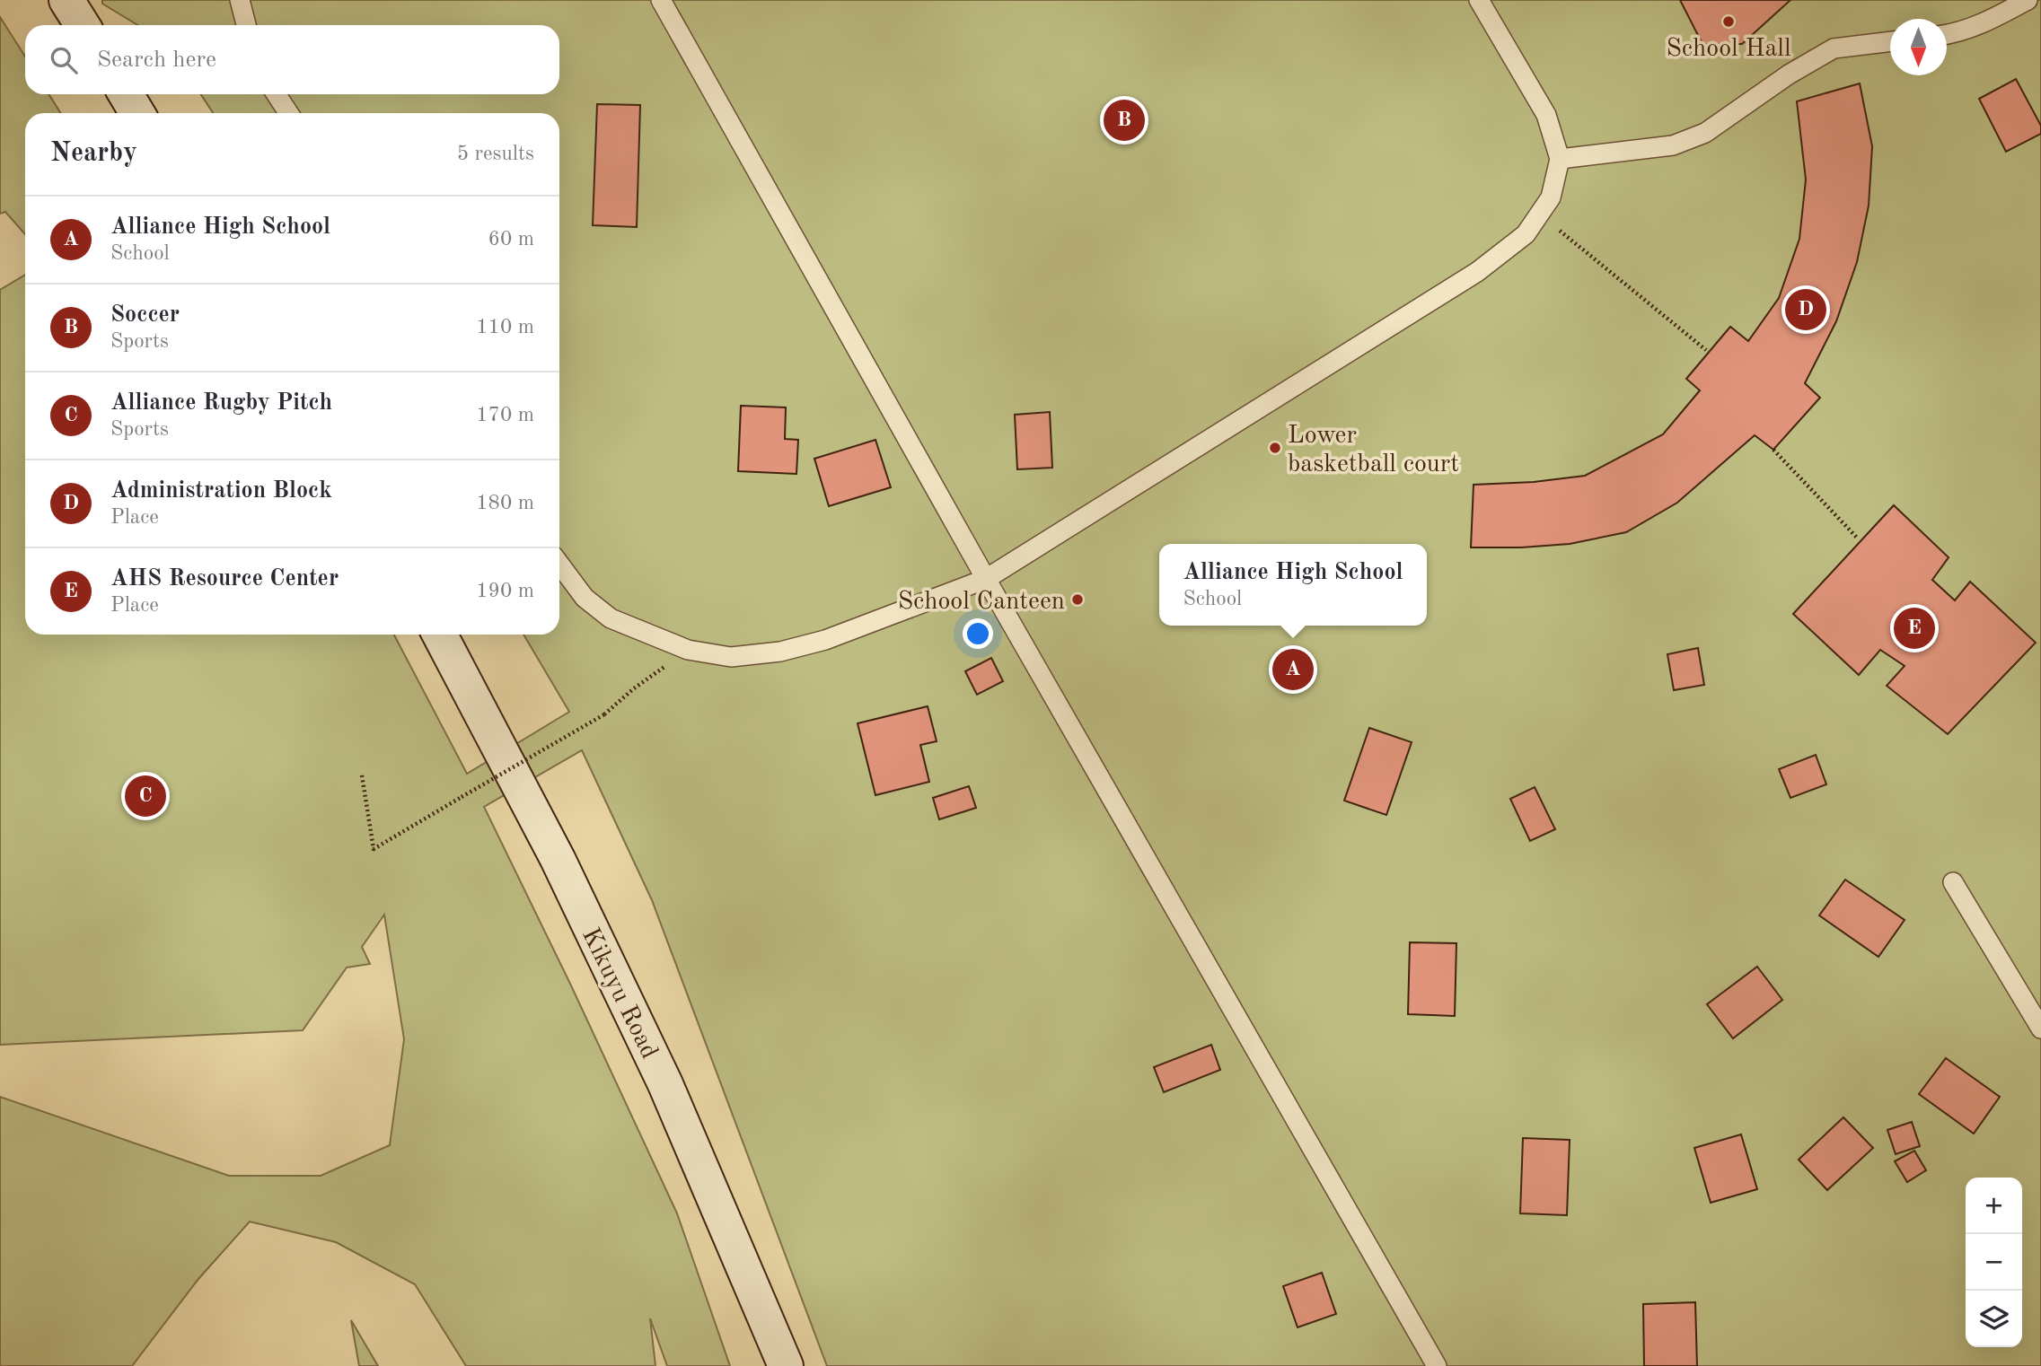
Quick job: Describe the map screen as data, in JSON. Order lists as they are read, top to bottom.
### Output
{
  "streets": {
    "main road": ["Kikuyu Road"]
  },
  "places": ["School Hall", "Lower basketball court", "School Canteen"],
  "north": "bottom",
  "page": {
    "search": "Search here",
    "pins": [
      "B",
      "D",
      "E",
      "A",
      "C"
    ],
    "heading": ["Nearby", "5 results"],
    "list": [
      {
        "mark": "A",
        "name": "Alliance High School",
        "note": "School",
        "value": "60 m"
      },
      {
        "mark": "B",
        "name": "Soccer",
        "note": "Sports",
        "value": "110 m"
      },
      {
        "mark": "C",
        "name": "Alliance Rugby Pitch",
        "note": "Sports",
        "value": "170 m"
      },
      {
        "mark": "D",
        "name": "Administration Block",
        "note": "Place",
        "value": "180 m"
      },
      {
        "mark": "E",
        "name": "AHS Resource Center",
        "note": "Place",
        "value": "190 m"
      }
    ],
    "popup": ["Alliance High School", "School"],
    "map_buttons": ["+", "−"]
  }
}
